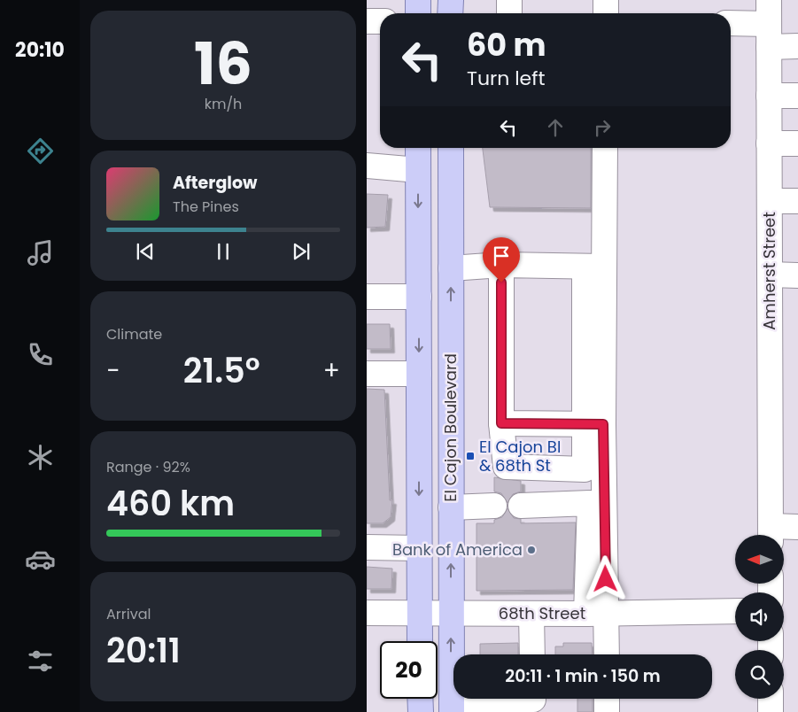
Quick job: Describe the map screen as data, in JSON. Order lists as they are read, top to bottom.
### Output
{
  "streets": {
    "main road": ["El Cajon Boulevard"],
    "street": ["Amherst Street", "68th Street"]
  },
  "crossings": [
    ["El Cajon Boulevard", "68th Street"]
  ],
  "places": {
    "transit": ["El Cajon Bl & 68th St"],
    "other": ["Bank of America"]
  },
  "north": "left",
  "page": {
    "tabs": "20:10",
    "tile": [
      ["16", "km/h"],
      "Climate",
      ["Range · 92%", "460 km"],
      ["Arrival", "20:11"]
    ],
    "turn": ["60 m", "Turn left"],
    "song": ["Afterglow", "The Pines"],
    "heat": ["−", "21.5°", "+"],
    "limit": "20",
    "trip": "20:11 · 1 min · 150 m"
  }
}
